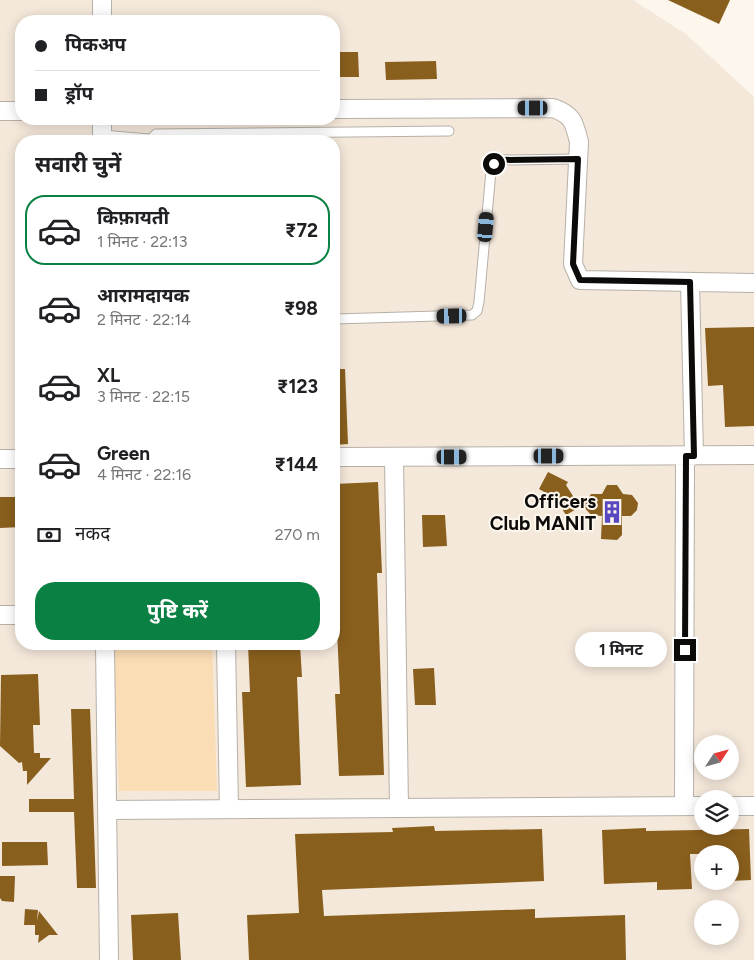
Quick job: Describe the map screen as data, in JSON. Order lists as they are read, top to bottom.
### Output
{
  "places": {
    "building": ["Officers Club MANIT"]
  },
  "north": "top right",
  "page": {
    "banner": ["पिकअप", "ड्रॉप"],
    "heading": "सवारी चुनें",
    "list": [
      {
        "name": "किफ़ायती",
        "note": "1 मिनट · 22:13",
        "value": "₹72"
      },
      {
        "name": "आरामदायक",
        "note": "2 मिनट · 22:14",
        "value": "₹98"
      },
      {
        "name": "XL",
        "note": "3 मिनट · 22:15",
        "value": "₹123"
      },
      {
        "name": "Green",
        "note": "4 मिनट · 22:16",
        "value": "₹144"
      }
    ],
    "pay": ["नकद", "270 m"],
    "buttons": "पुष्टि करें",
    "bubble": "1 मिनट",
    "map_buttons": ["+", "−"]
  }
}
